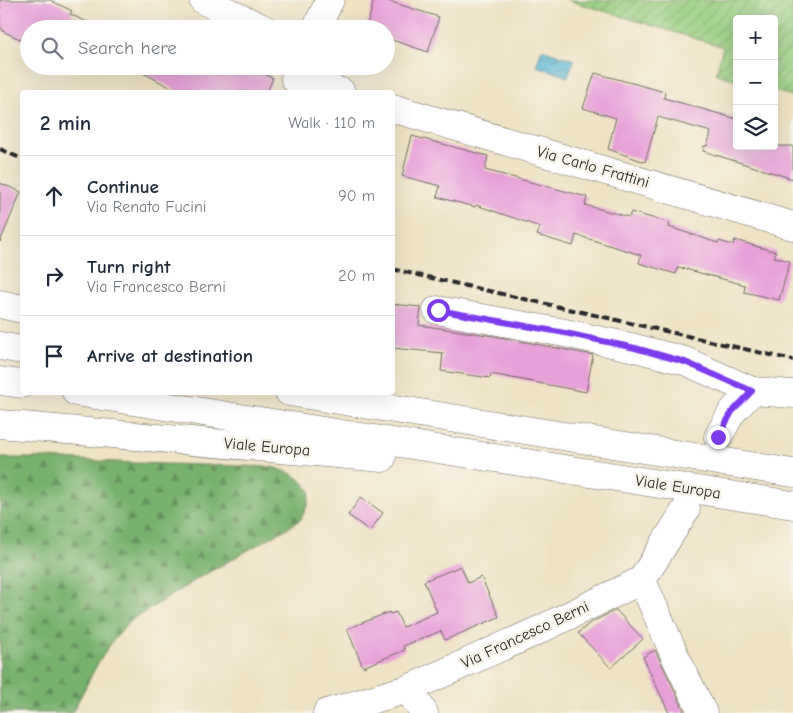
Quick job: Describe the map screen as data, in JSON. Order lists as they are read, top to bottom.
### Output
{
  "streets": {
    "street": ["Via Carlo Frattini", "Viale Europa", "Via Francesco Berni"]
  },
  "page": {
    "map_buttons": ["+", "−"],
    "search": "Search here",
    "heading": ["2 min", "Walk · 110 m"],
    "list": [
      ["Continue", "Via Renato Fucini", "90 m"],
      ["Turn right", "Via Francesco Berni", "20 m"],
      "Arrive at destination"
    ]
  }
}
